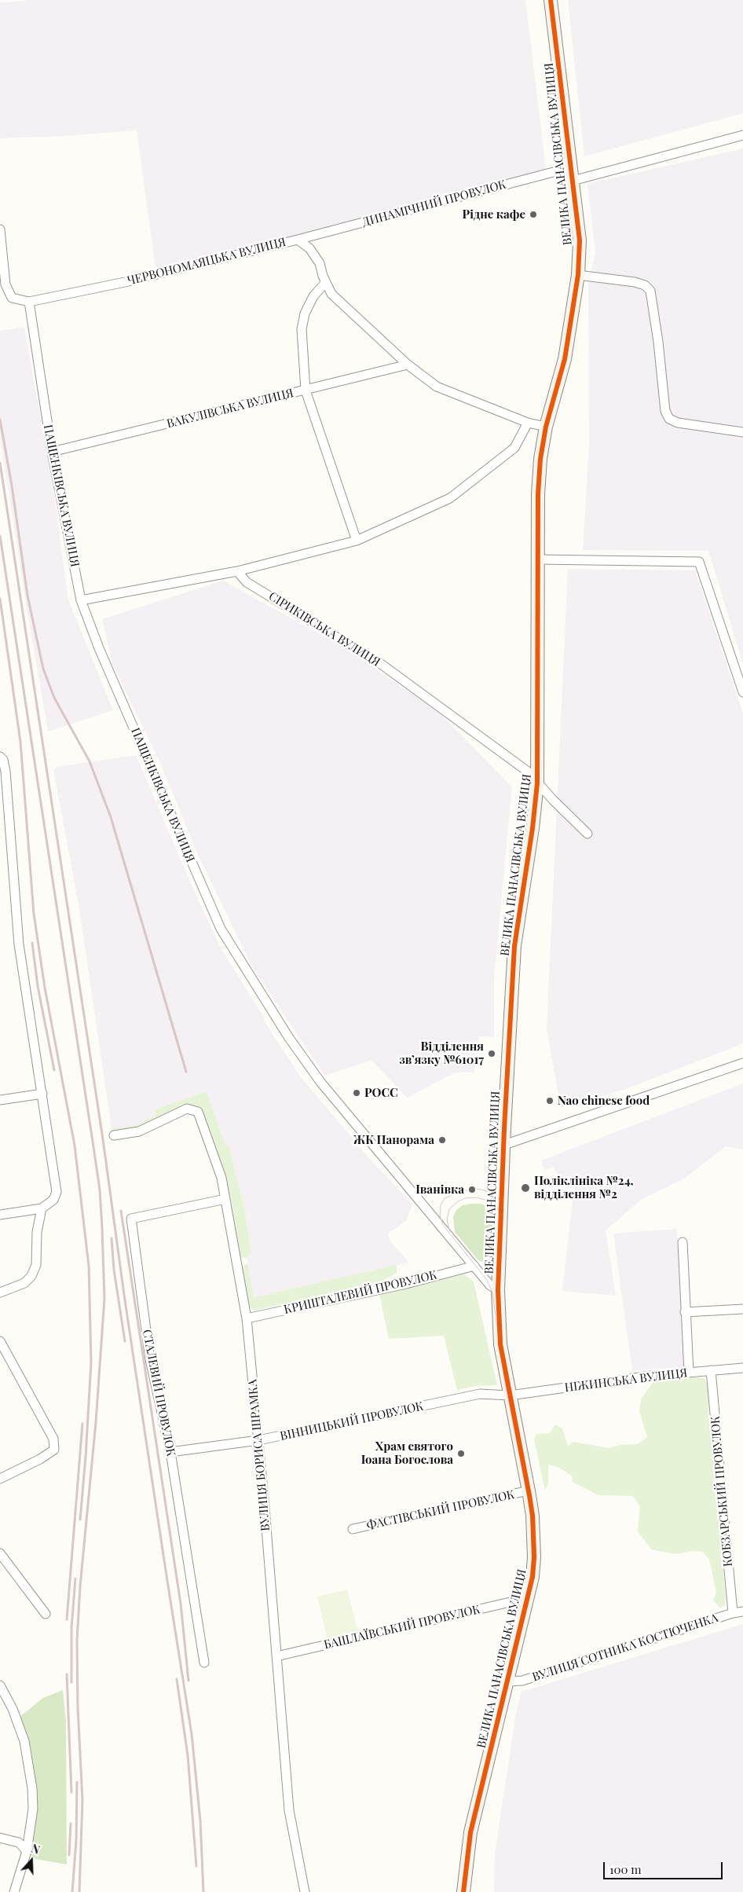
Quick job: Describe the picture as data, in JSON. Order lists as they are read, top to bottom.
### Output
{
  "streets": {
    "street": [
      "ВЕЛИКА ПАНАСІВСЬКА ВУЛИЦЯ",
      "ДИНАМІЧНИЙ ПРОВУЛОК",
      "ЧЕРВОНОМАЯЦЬКА ВУЛИЦЯ",
      "ВАКУЛІВСЬКА ВУЛИЦЯ",
      "ПАЩЕНКІВСЬКА ВУЛИЦЯ",
      "СІРИКІВСЬКА ВУЛИЦЯ",
      "КРИШТАЛЕВИЙ ПРОВУЛОК",
      "НІЖИНСЬКА ВУЛИЦЯ",
      "СТАЛЕВИЙ ПРОВУЛОК",
      "ВІННИЦЬКИЙ ПРОВУЛОК",
      "ВУЛИЦЯ БОРИСА ШРАМКА",
      "КОБЗАРСЬКИЙ ПРОВУЛОК",
      "ФАСТІВСЬКИЙ ПРОВУЛОК",
      "БАШЛАЇВСЬКИЙ ПРОВУЛОК",
      "ВУЛИЦЯ СОТНИКА КОСТЮЧЕНКА"
    ]
  },
  "crossings": [
    ["ВЕЛИКА ПАНАСІВСЬКА ВУЛИЦЯ", "ДИНАМІЧНИЙ ПРОВУЛОК"],
    ["ВЕЛИКА ПАНАСІВСЬКА ВУЛИЦЯ", "ЧЕРВОНОМАЯЦЬКА ВУЛИЦЯ"],
    ["ВЕЛИКА ПАНАСІВСЬКА ВУЛИЦЯ", "ПАЩЕНКІВСЬКА ВУЛИЦЯ"],
    ["ВЕЛИКА ПАНАСІВСЬКА ВУЛИЦЯ", "СІРИКІВСЬКА ВУЛИЦЯ"],
    ["ВЕЛИКА ПАНАСІВСЬКА ВУЛИЦЯ", "НІЖИНСЬКА ВУЛИЦЯ"],
    ["ВЕЛИКА ПАНАСІВСЬКА ВУЛИЦЯ", "ВІННИЦЬКИЙ ПРОВУЛОК"],
    ["ВЕЛИКА ПАНАСІВСЬКА ВУЛИЦЯ", "ФАСТІВСЬКИЙ ПРОВУЛОК"],
    ["ВЕЛИКА ПАНАСІВСЬКА ВУЛИЦЯ", "БАШЛАЇВСЬКИЙ ПРОВУЛОК"],
    ["ВЕЛИКА ПАНАСІВСЬКА ВУЛИЦЯ", "ВУЛИЦЯ СОТНИКА КОСТЮЧЕНКА"],
    ["ДИНАМІЧНИЙ ПРОВУЛОК", "ЧЕРВОНОМАЯЦЬКА ВУЛИЦЯ"],
    ["ЧЕРВОНОМАЯЦЬКА ВУЛИЦЯ", "ВАКУЛІВСЬКА ВУЛИЦЯ"],
    ["ЧЕРВОНОМАЯЦЬКА ВУЛИЦЯ", "ПАЩЕНКІВСЬКА ВУЛИЦЯ"],
    ["ВАКУЛІВСЬКА ВУЛИЦЯ", "ПАЩЕНКІВСЬКА ВУЛИЦЯ"],
    ["ПАЩЕНКІВСЬКА ВУЛИЦЯ", "КРИШТАЛЕВИЙ ПРОВУЛОК"],
    ["КРИШТАЛЕВИЙ ПРОВУЛОК", "ВУЛИЦЯ БОРИСА ШРАМКА"],
    ["НІЖИНСЬКА ВУЛИЦЯ", "ВІННИЦЬКИЙ ПРОВУЛОК"],
    ["НІЖИНСЬКА ВУЛИЦЯ", "КОБЗАРСЬКИЙ ПРОВУЛОК"],
    ["СТАЛЕВИЙ ПРОВУЛОК", "ВІННИЦЬКИЙ ПРОВУЛОК"],
    ["СТАЛЕВИЙ ПРОВУЛОК", "ВУЛИЦЯ БОРИСА ШРАМКА"],
    ["ВІННИЦЬКИЙ ПРОВУЛОК", "ВУЛИЦЯ БОРИСА ШРАМКА"],
    ["ВУЛИЦЯ БОРИСА ШРАМКА", "БАШЛАЇВСЬКИЙ ПРОВУЛОК"],
    ["КОБЗАРСЬКИЙ ПРОВУЛОК", "ВУЛИЦЯ СОТНИКА КОСТЮЧЕНКА"]
  ],
  "places": [
    "Рідне кафе",
    "Відділення зв’язку №61017",
    "РОСС",
    "Nao chinese food",
    "ЖК Панорама",
    "Поліклініка №24, відділення №2",
    "Іванівка",
    "Храм святого Іоана Богослова"
  ],
  "scale_bar": "100 m",
  "north": "top"
}
